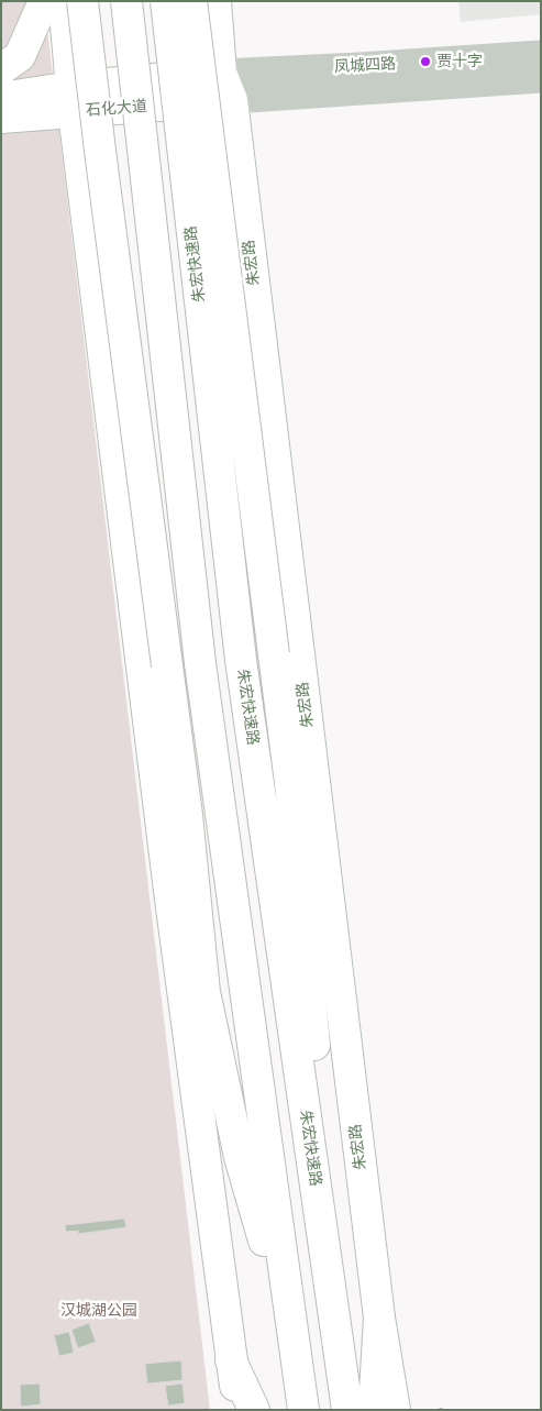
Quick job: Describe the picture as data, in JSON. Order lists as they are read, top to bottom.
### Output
{
  "streets": {
    "main road": ["石化大道", "朱宏路", "朱宏快速路"],
    "street": ["凤城四路"]
  },
  "crossings": [
    ["凤城四路", "石化大道"],
    ["凤城四路", "朱宏路"],
    ["石化大道", "朱宏路"]
  ],
  "parks": ["汉城湖公园"],
  "places": ["贾十字"]
}
